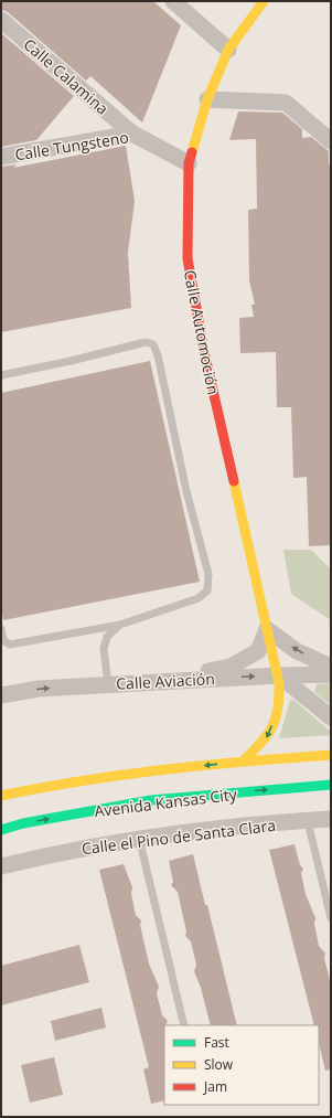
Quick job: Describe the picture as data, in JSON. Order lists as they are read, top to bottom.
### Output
{
  "streets": {
    "street": [
      "Calle Calamina",
      "Calle Tungsteno",
      "Calle Automoción",
      "Calle Aviación",
      "Avenida Kansas City",
      "Calle el Pino de Santa Clara"
    ]
  },
  "crossings": [
    ["Calle Calamina", "Calle Tungsteno"],
    ["Calle Tungsteno", "Calle Automoción"],
    ["Calle Automoción", "Calle Aviación"],
    ["Calle Automoción", "Avenida Kansas City"]
  ],
  "one_way": ["Calle Aviación"],
  "legend": ["Fast", "Slow", "Jam"]
}
